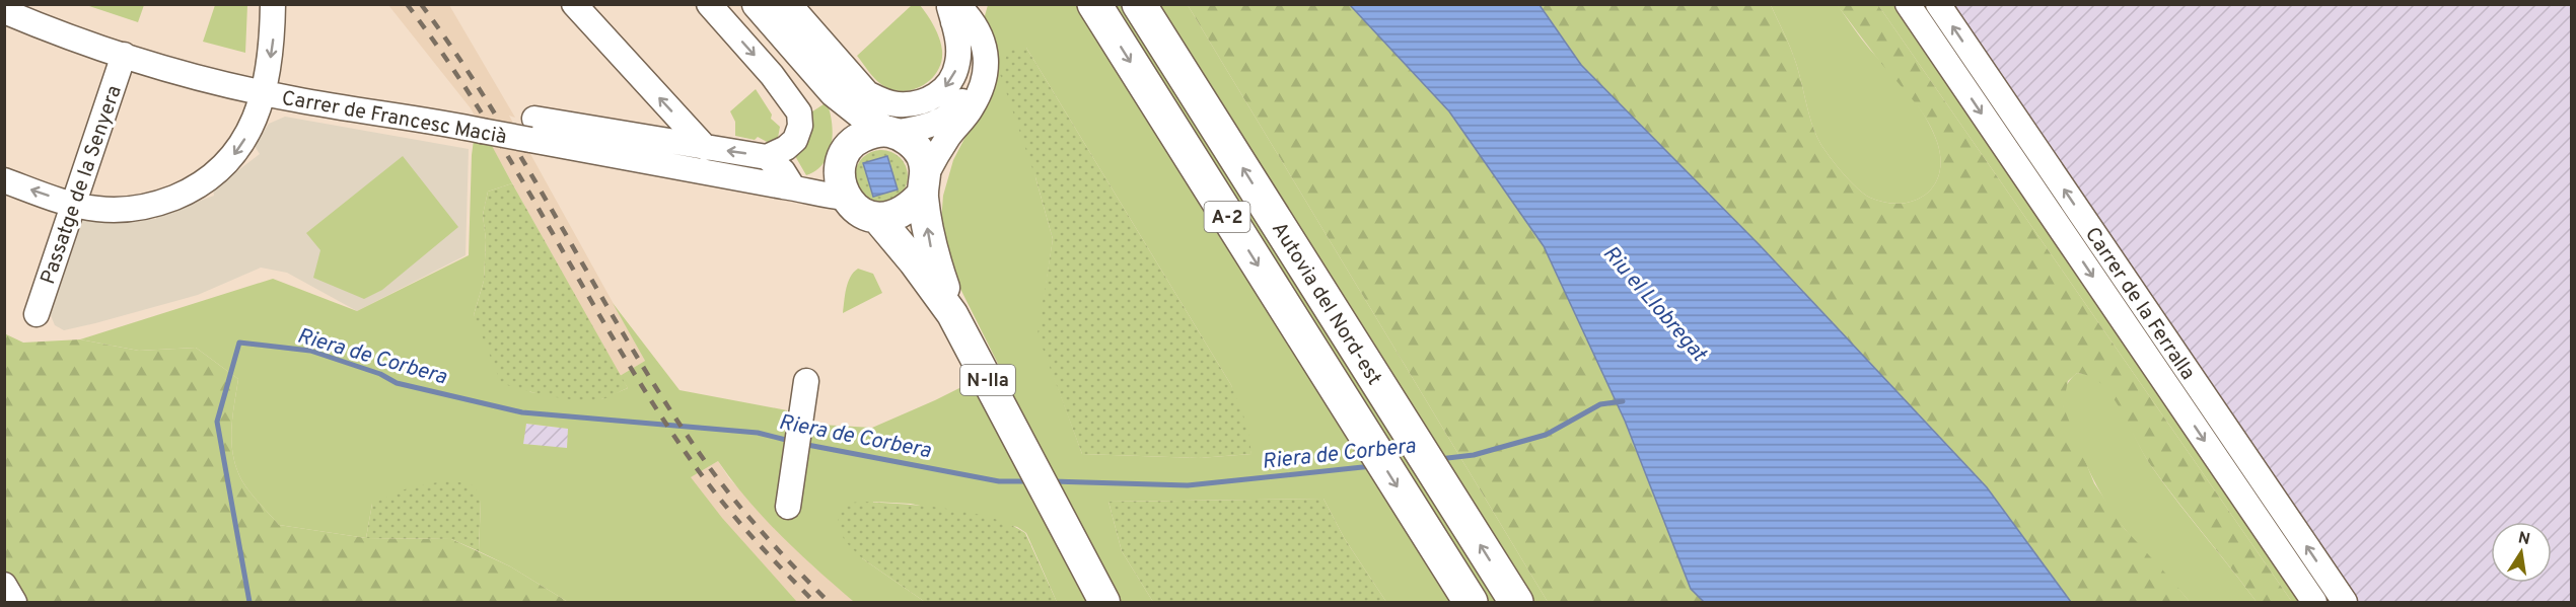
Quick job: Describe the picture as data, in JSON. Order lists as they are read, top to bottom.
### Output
{
  "streets": {
    "highway": ["A-2", "Autovia del Nord-est"],
    "main road": ["N-IIa"],
    "street": ["Carrer de Francesc Macià", "Passatge de la Senyera", "Carrer de la Ferralla"]
  },
  "crossings": [
    ["Carrer de Francesc Macià", "Passatge de la Senyera"],
    ["Carrer de Francesc Macià", "N-IIa"]
  ],
  "water": ["Riu el Llobregat", "Riera de Corbera"],
  "north": "top"
}
